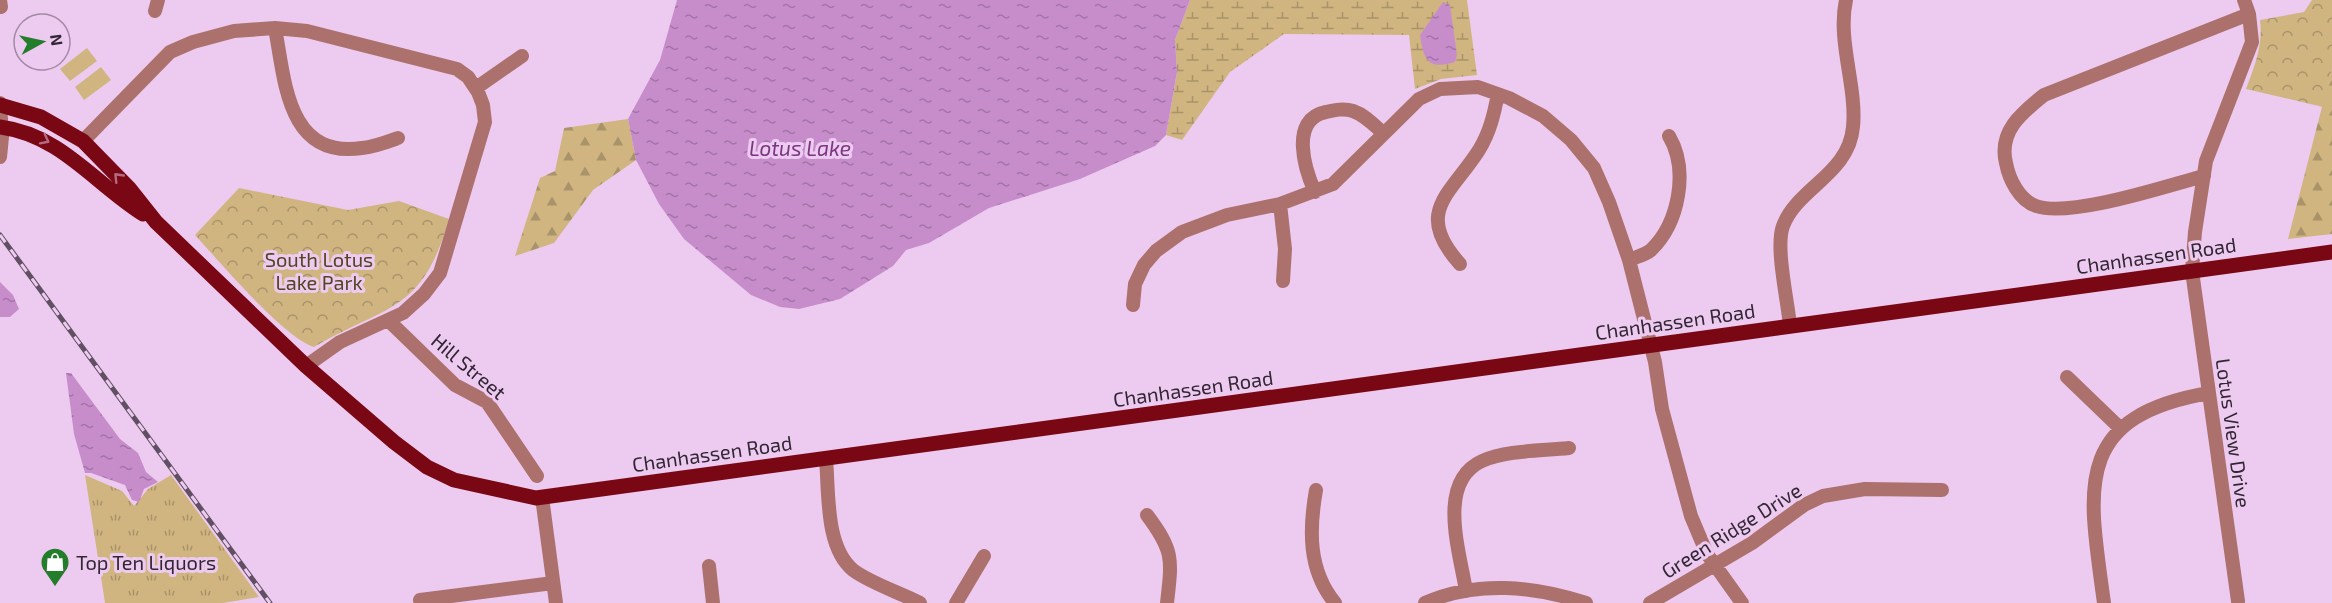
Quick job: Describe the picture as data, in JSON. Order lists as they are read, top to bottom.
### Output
{
  "streets": {
    "main road": ["Chanhassen Road"],
    "street": ["Hill Street", "Lotus View Drive", "Green Ridge Drive"]
  },
  "crossings": [
    ["Chanhassen Road", "Lotus View Drive"]
  ],
  "water": ["Lotus Lake"],
  "parks": ["South Lotus Lake Park"],
  "places": {
    "shop": ["Top Ten Liquors"]
  },
  "north": "right"
}
